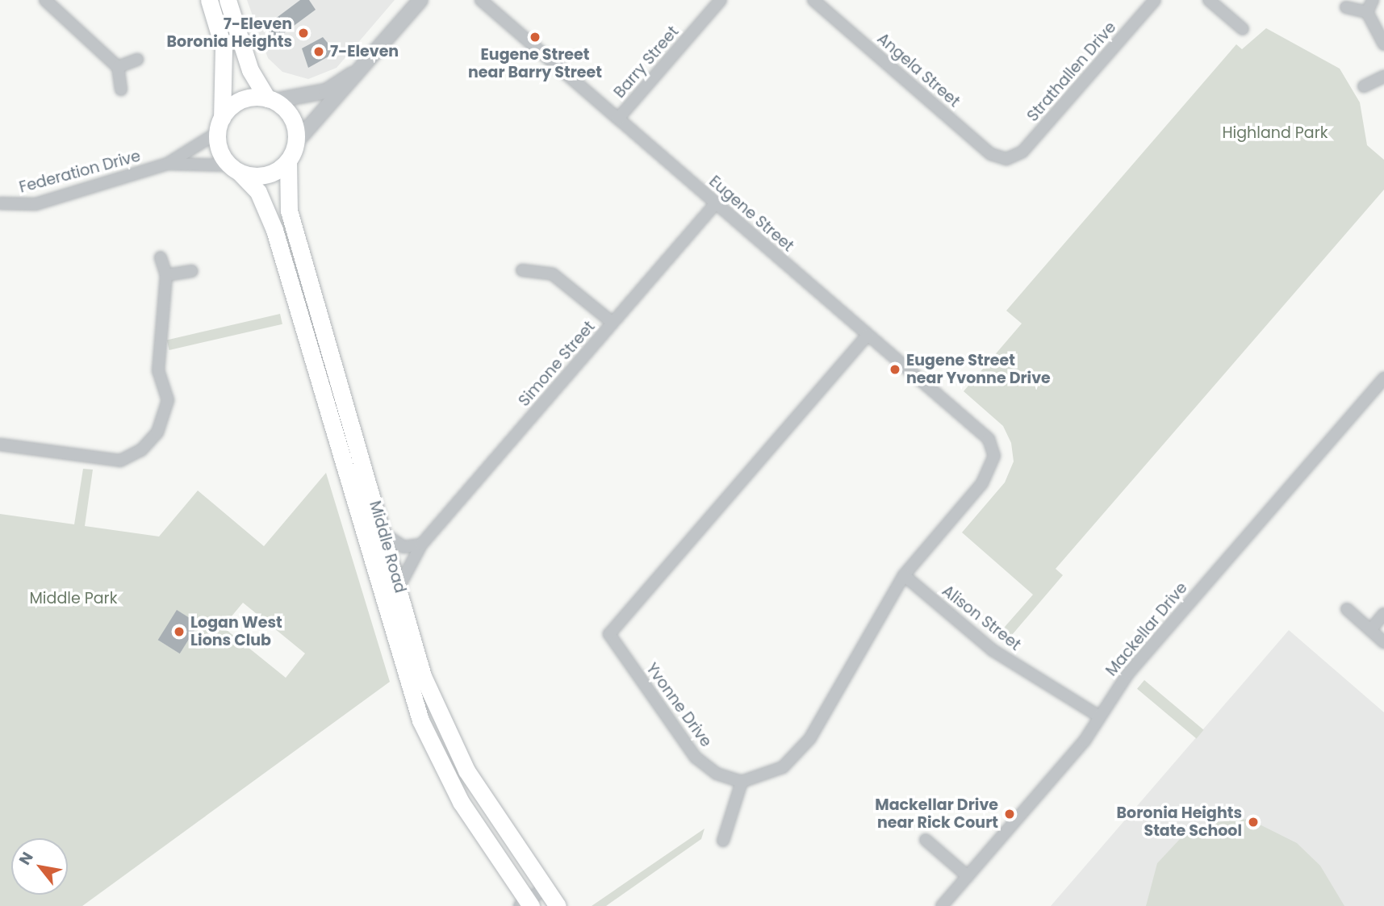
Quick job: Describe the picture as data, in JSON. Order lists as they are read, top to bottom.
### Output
{
  "streets": {
    "main road": ["Middle Road"],
    "street": [
      "Barry Street",
      "Angela Street",
      "Strathallen Drive",
      "Federation Drive",
      "Eugene Street",
      "Simone Street",
      "Alison Street",
      "Mackellar Drive",
      "Yvonne Drive"
    ]
  },
  "crossings": [
    ["Barry Street", "Eugene Street"],
    ["Angela Street", "Strathallen Drive"],
    ["Federation Drive", "Middle Road"],
    ["Eugene Street", "Simone Street"],
    ["Eugene Street", "Alison Street"],
    ["Eugene Street", "Yvonne Drive"],
    ["Simone Street", "Middle Road"],
    ["Alison Street", "Mackellar Drive"]
  ],
  "parks": ["Highland Park", "Middle Park"],
  "places": [
    "7-Eleven Boronia Heights",
    "Eugene Street near Barry Street",
    "7-Eleven",
    "Eugene Street near Yvonne Drive",
    "Logan West Lions Club",
    "Mackellar Drive near Rick Court",
    "Boronia Heights State School"
  ],
  "north": "top left"
}
